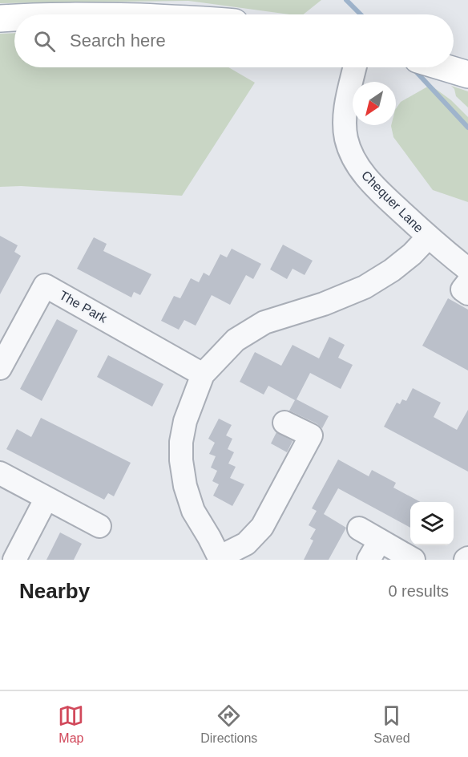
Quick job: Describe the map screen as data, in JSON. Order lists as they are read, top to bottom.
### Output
{
  "streets": {
    "street": ["Chequer Lane", "The Park"]
  },
  "north": "bottom left",
  "page": {
    "search": "Search here",
    "heading": ["Nearby", "0 results"],
    "nav": ["Map", "Directions", "Saved"]
  }
}
